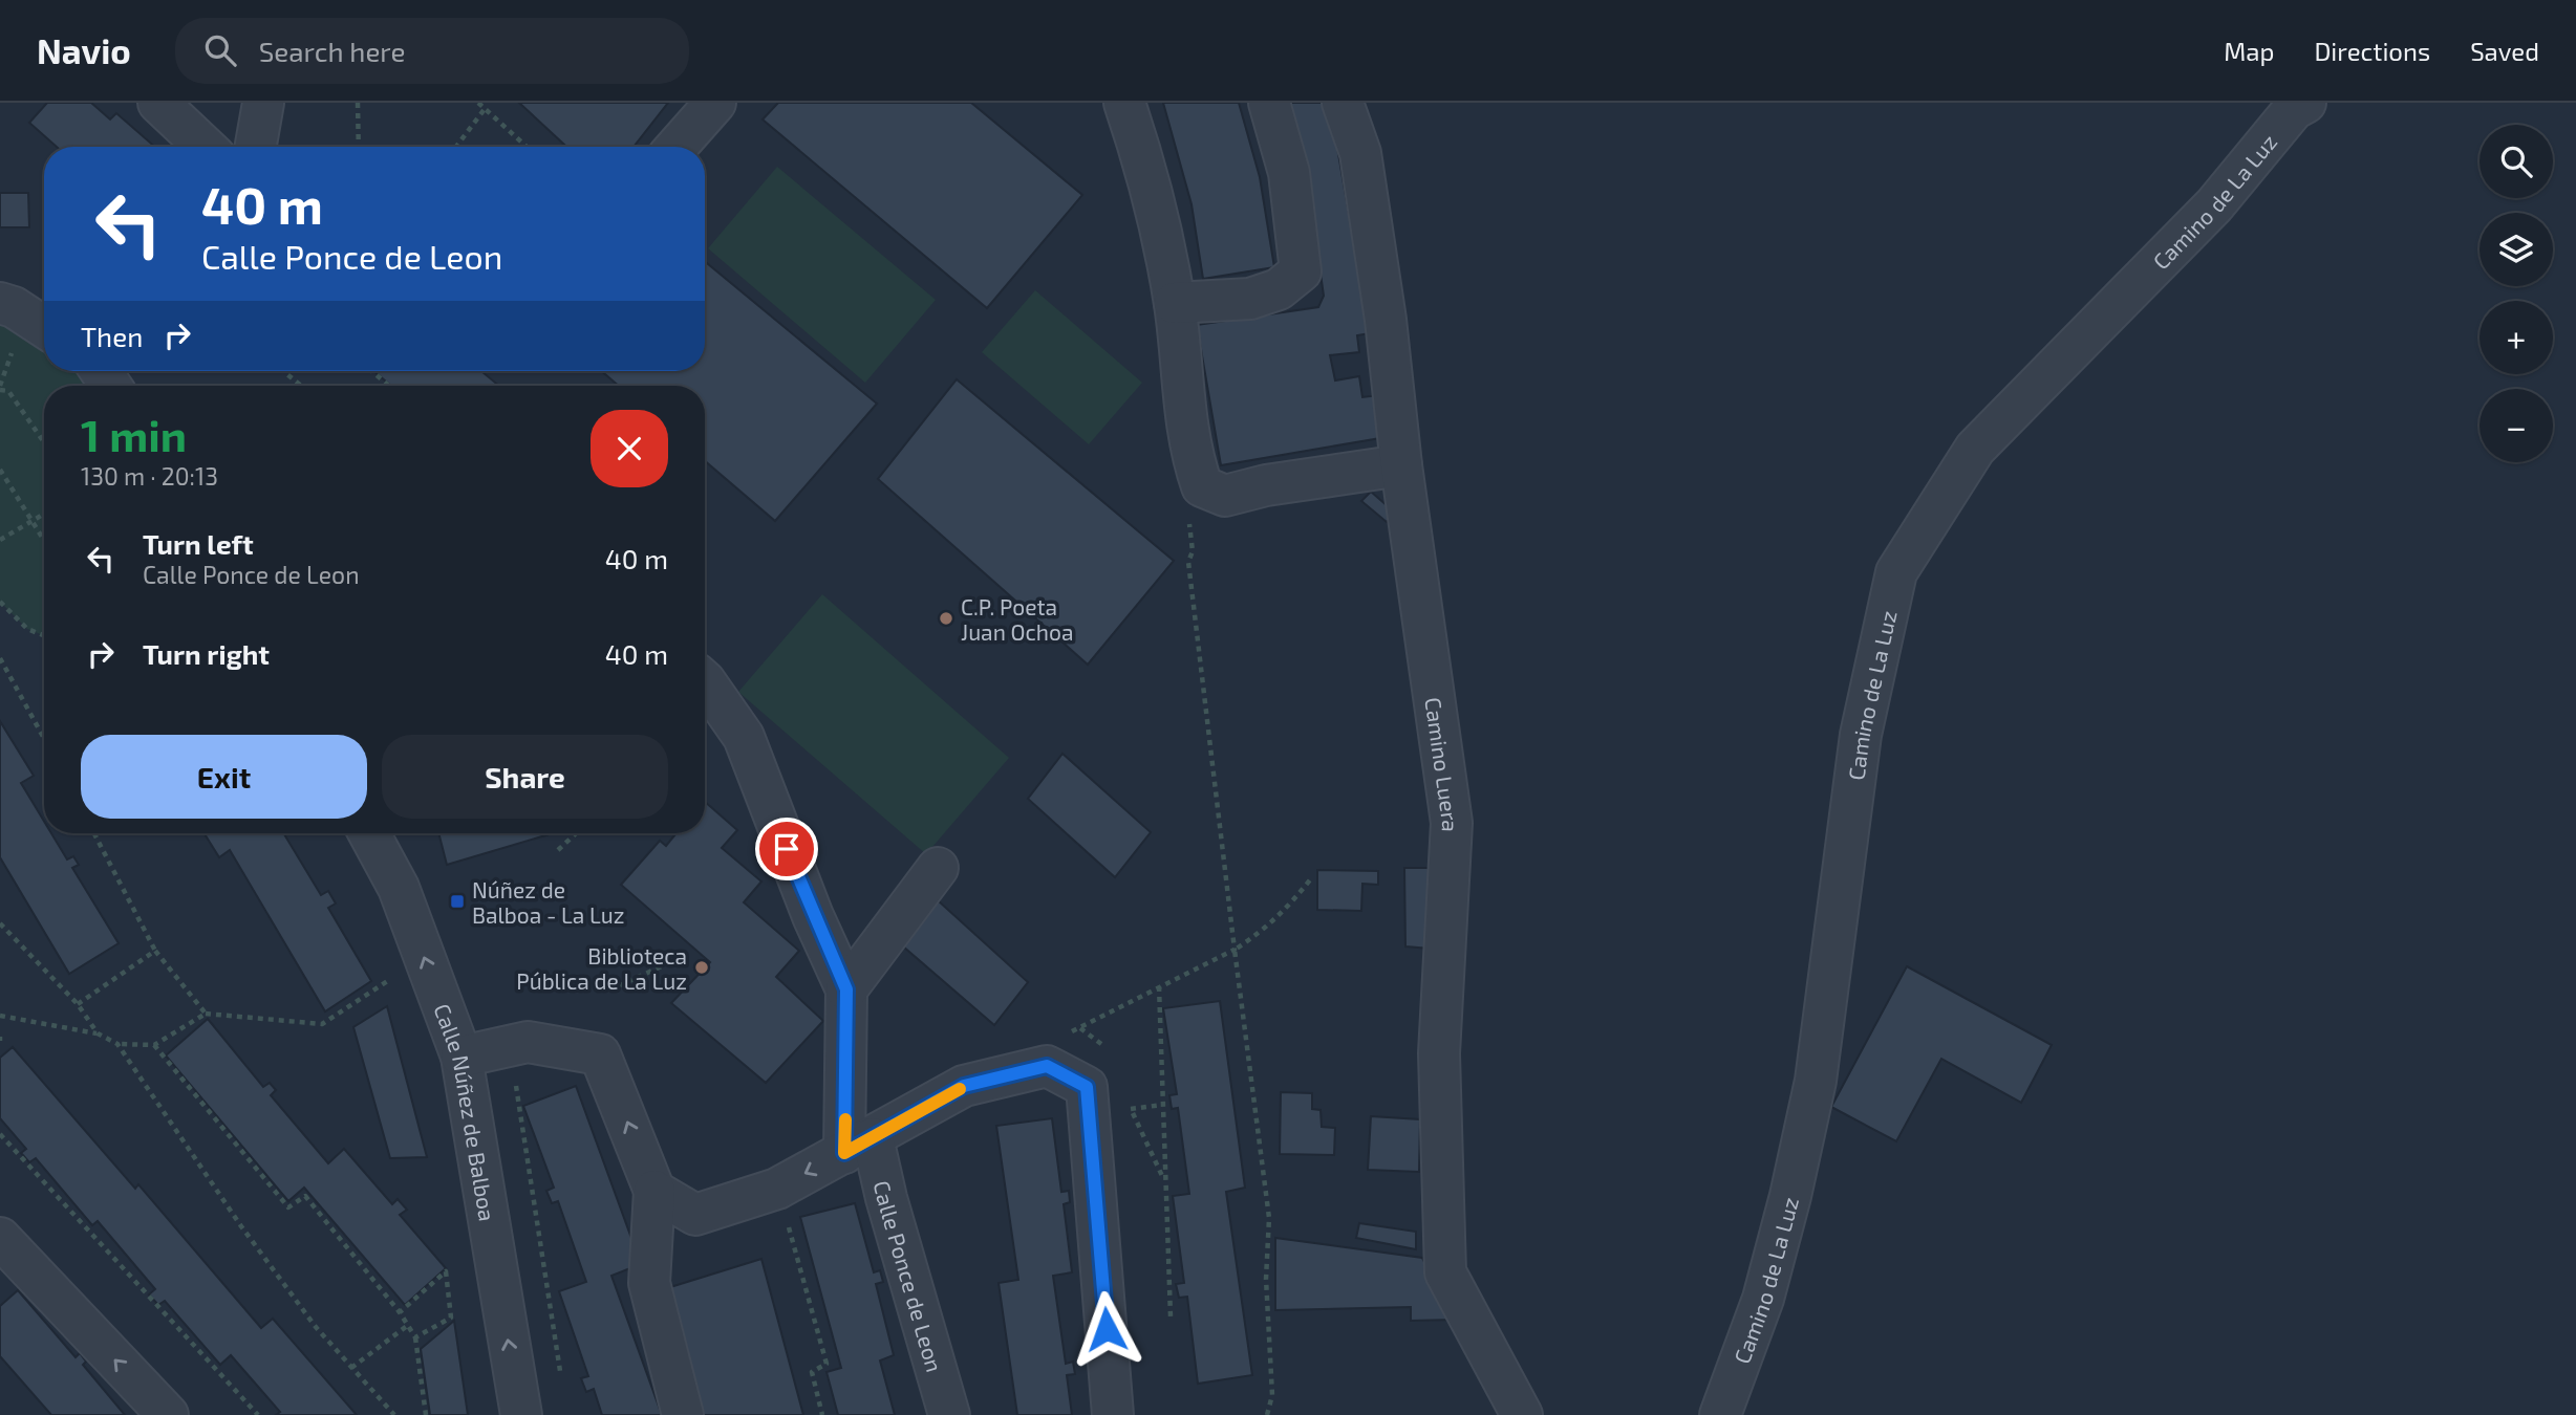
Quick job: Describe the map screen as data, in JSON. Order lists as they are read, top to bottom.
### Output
{
  "streets": {
    "street": [
      "Camino de La Luz",
      "Camino Luera",
      "Calle Núñez de Balboa",
      "Calle Ponce de Leon"
    ]
  },
  "places": {
    "other": ["C.P. Poeta Juan Ochoa", "Biblioteca Pública de La Luz"],
    "transit": ["Núñez de Balboa - La Luz"]
  },
  "page": {
    "header": "Navio",
    "search": "Search here",
    "nav": ["Map", "Directions", "Saved"],
    "map_buttons": ["+", "−"],
    "turn": ["40 m", "Calle Ponce de Leon"],
    "then": "Then",
    "heading": ["1 min", "130 m · 20:13"],
    "list": [
      {
        "name": "Turn left",
        "note": "Calle Ponce de Leon",
        "value": "40 m"
      },
      {
        "name": "Turn right",
        "value": "40 m"
      }
    ],
    "buttons": ["Exit", "Share"]
  }
}
